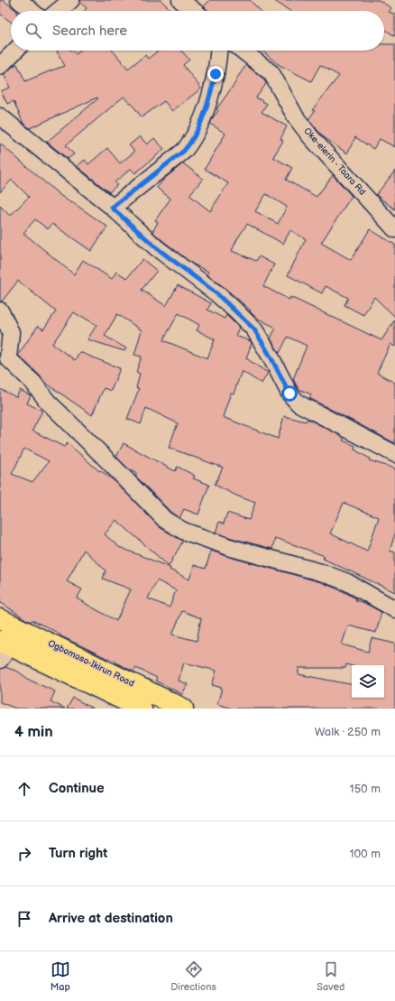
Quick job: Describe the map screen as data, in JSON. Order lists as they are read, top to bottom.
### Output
{
  "streets": {
    "main road": ["Ogbomoso-Ikirun Road"],
    "street": ["Oke-elerin - Taara Rd"]
  },
  "page": {
    "search": "Search here",
    "heading": ["4 min", "Walk · 250 m"],
    "list": [
      ["Continue", "150 m"],
      ["Turn right", "100 m"],
      "Arrive at destination"
    ],
    "nav": ["Map", "Directions", "Saved"]
  }
}
